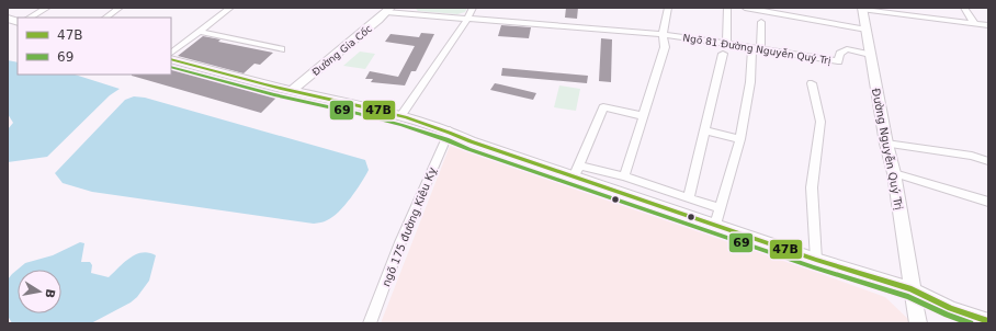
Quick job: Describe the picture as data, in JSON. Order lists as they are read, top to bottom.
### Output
{
  "streets": {
    "main road": ["Đường Gia Cốc", "Đường Nguyễn Quý Trị"],
    "street": ["Ngõ 81 Đường Nguyễn Quý Trị", "ngõ 175 đường Kiêu Kỵ"]
  },
  "crossings": [
    ["Ngõ 81 Đường Nguyễn Quý Trị", "Đường Gia Cốc"],
    ["Ngõ 81 Đường Nguyễn Quý Trị", "Đường Nguyễn Quý Trị"]
  ],
  "lines": ["transit line 47B", "transit line 69"],
  "legend": ["47B", "69"],
  "north": "right"
}
